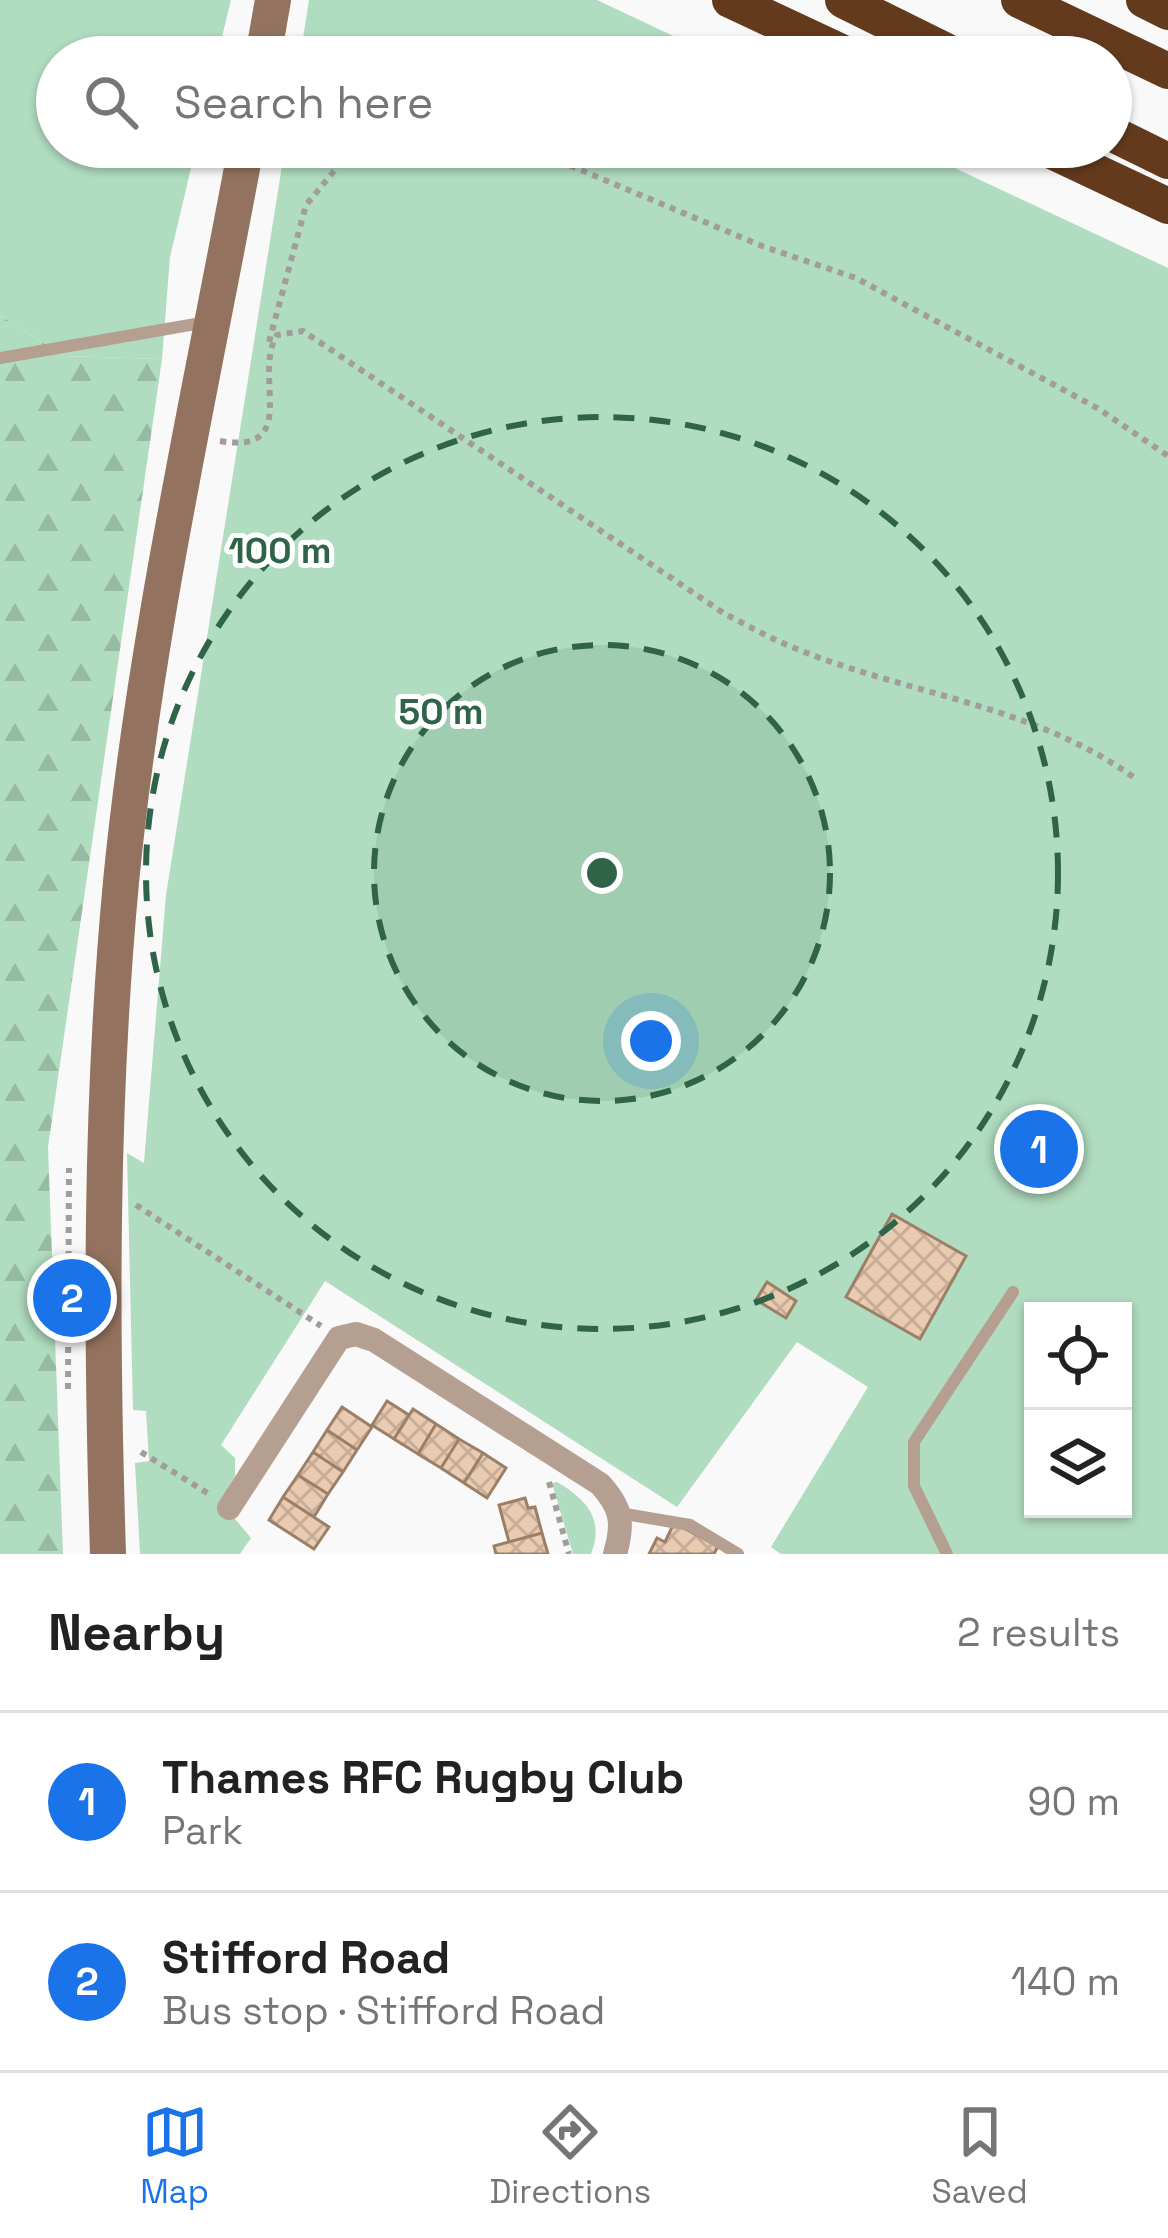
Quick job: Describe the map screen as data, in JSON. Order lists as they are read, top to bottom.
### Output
{
  "page": {
    "search": "Search here",
    "pins": ["1", "2"],
    "heading": ["Nearby", "2 results"],
    "list": [
      {
        "mark": "1",
        "name": "Thames RFC Rugby Club",
        "note": "Park",
        "value": "90 m"
      },
      {
        "mark": "2",
        "name": "Stifford Road",
        "note": "Bus stop · Stifford Road",
        "value": "140 m"
      }
    ],
    "nav": ["Map", "Directions", "Saved"]
  },
  "rings": ["100 m", "50 m"]
}
